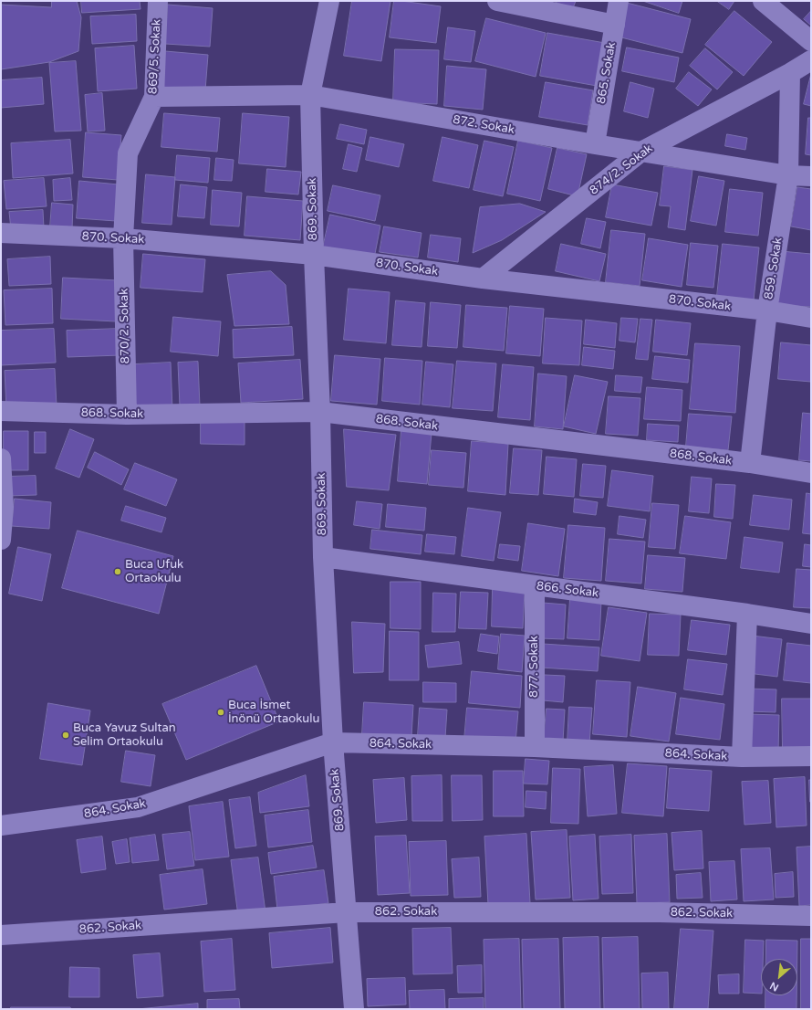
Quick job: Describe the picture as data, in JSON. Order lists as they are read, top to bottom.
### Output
{
  "streets": {
    "street": [
      "869/5. Sokak",
      "865. Sokak",
      "872. Sokak",
      "874/2. Sokak",
      "869. Sokak",
      "870. Sokak",
      "859. Sokak",
      "870/2. Sokak",
      "868. Sokak",
      "866. Sokak",
      "877. Sokak",
      "864. Sokak",
      "862. Sokak"
    ]
  },
  "crossings": [
    ["869/5. Sokak", "872. Sokak"],
    ["869/5. Sokak", "870. Sokak"],
    ["869/5. Sokak", "870/2. Sokak"],
    ["865. Sokak", "872. Sokak"],
    ["872. Sokak", "874/2. Sokak"],
    ["872. Sokak", "869. Sokak"],
    ["872. Sokak", "859. Sokak"],
    ["874/2. Sokak", "870. Sokak"],
    ["874/2. Sokak", "859. Sokak"],
    ["869. Sokak", "870. Sokak"],
    ["869. Sokak", "868. Sokak"],
    ["869. Sokak", "866. Sokak"],
    ["869. Sokak", "864. Sokak"],
    ["869. Sokak", "862. Sokak"],
    ["870. Sokak", "859. Sokak"],
    ["870. Sokak", "870/2. Sokak"],
    ["859. Sokak", "868. Sokak"],
    ["870/2. Sokak", "868. Sokak"],
    ["866. Sokak", "877. Sokak"],
    ["877. Sokak", "864. Sokak"]
  ],
  "places": ["Buca Ufuk Ortaokulu", "Buca İsmet İnönü Ortaokulu", "Buca Yavuz Sultan Selim Ortaokulu"],
  "north": "bottom left"
}
